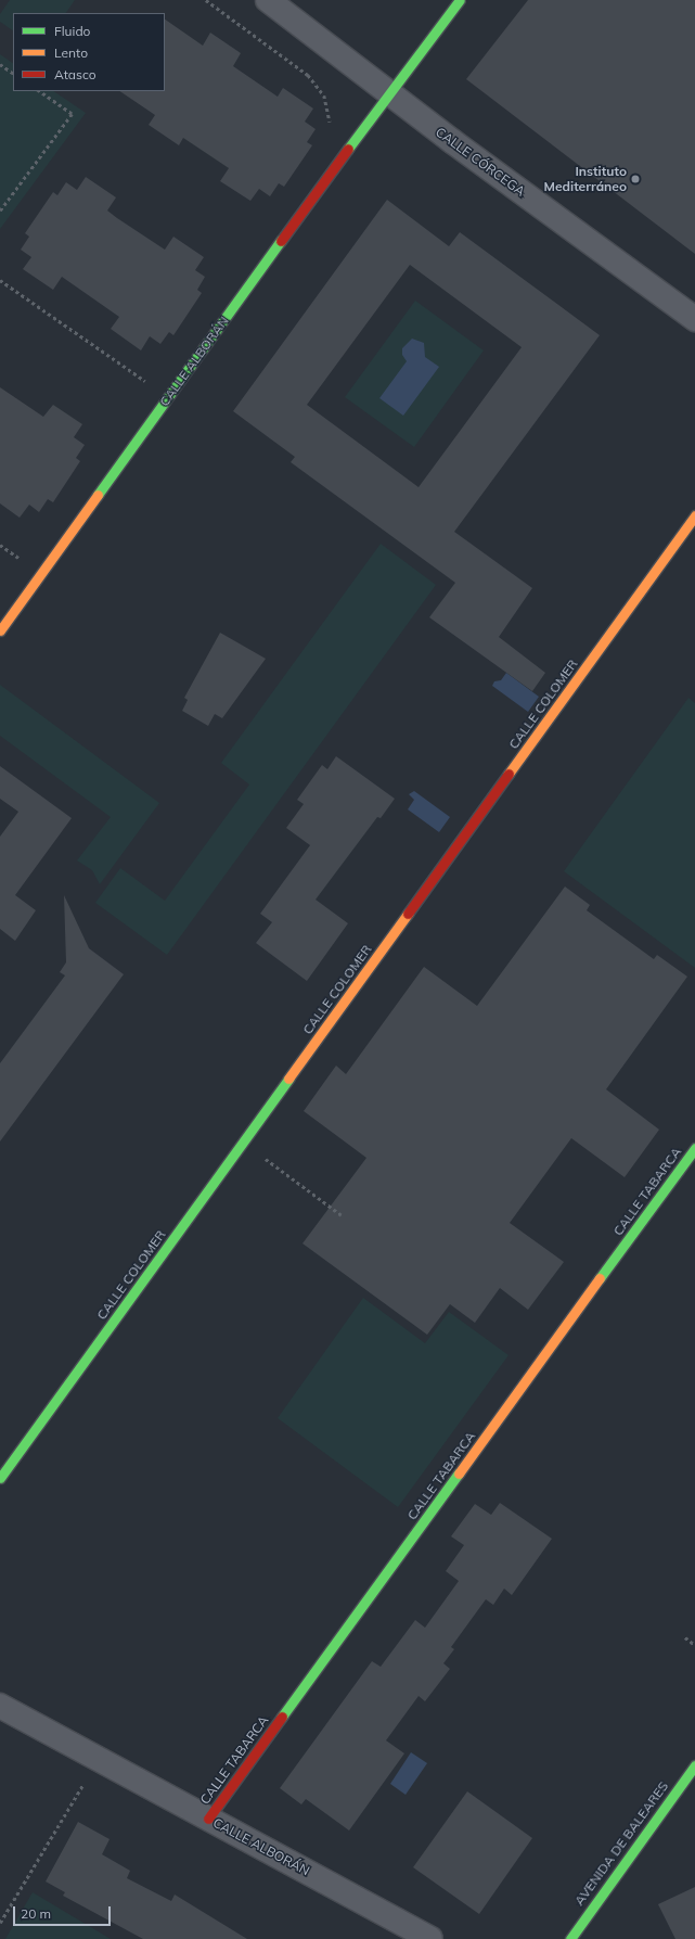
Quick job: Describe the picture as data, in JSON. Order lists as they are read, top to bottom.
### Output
{
  "streets": {
    "street": [
      "CALLE CÓRCEGA",
      "CALLE ALBORÁN",
      "CALLE COLOMER",
      "CALLE TABARCA",
      "AVENIDA DE BALEARES"
    ]
  },
  "crossings": [
    ["CALLE CÓRCEGA", "CALLE ALBORÁN"],
    ["CALLE ALBORÁN", "CALLE TABARCA"]
  ],
  "places": ["Instituto Mediterráneo"],
  "legend": ["Fluido", "Lento", "Atasco"],
  "scale_bar": "20 m"
}
